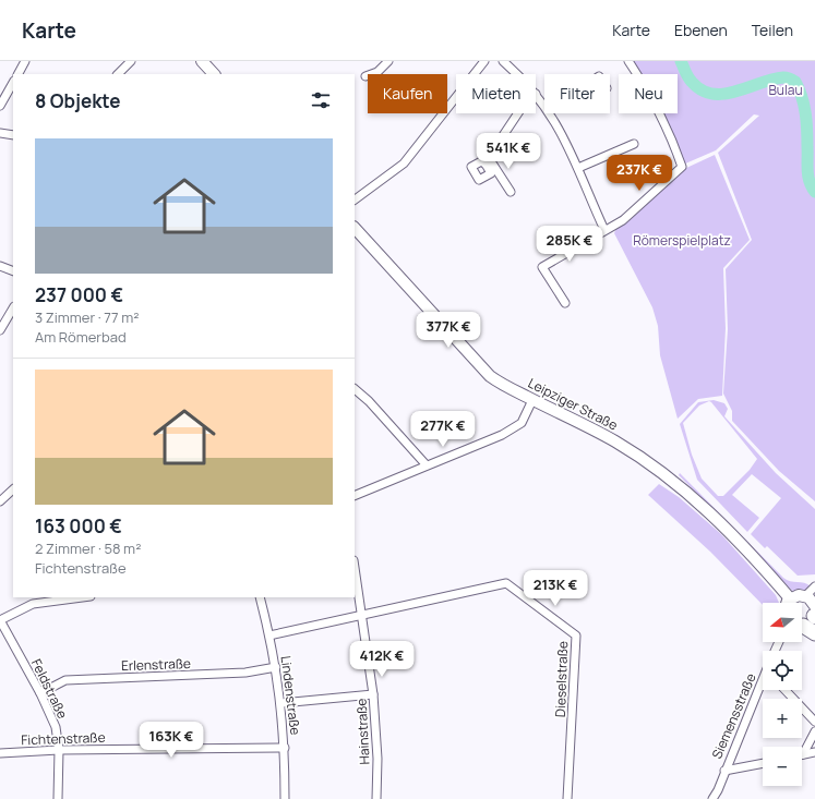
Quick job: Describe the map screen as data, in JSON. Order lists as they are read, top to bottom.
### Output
{
  "streets": {
    "main road": ["Leipziger Straße"],
    "street": [
      "Erlenstraße",
      "Dieselstraße",
      "Feldstraße",
      "Lindenstraße",
      "Siemensstraße",
      "Hainstraße",
      "Fichtenstraße"
    ]
  },
  "crossings": [
    ["Erlenstraße", "Feldstraße"],
    ["Erlenstraße", "Lindenstraße"],
    ["Dieselstraße", "Hainstraße"],
    ["Feldstraße", "Fichtenstraße"],
    ["Lindenstraße", "Fichtenstraße"]
  ],
  "parks": ["Bulau", "Römerspielplatz"],
  "north": "left",
  "page": {
    "header": "Karte",
    "nav": ["Karte", "Ebenen", "Teilen"],
    "chip": [
      "Kaufen",
      "Mieten",
      "Filter",
      "Neu"
    ],
    "heading": "8 Objekte",
    "list": [
      {
        "name": "237 000 €",
        "note": "3 Zimmer · 77 m² · Am Römerbad"
      },
      {
        "name": "163 000 €",
        "note": "2 Zimmer · 58 m² · Fichtenstraße"
      }
    ],
    "price": [
      "541K €",
      "237K €",
      "285K €",
      "377K €",
      "277K €",
      "213K €",
      "412K €",
      "163K €"
    ],
    "map_buttons": ["+", "−"]
  }
}
